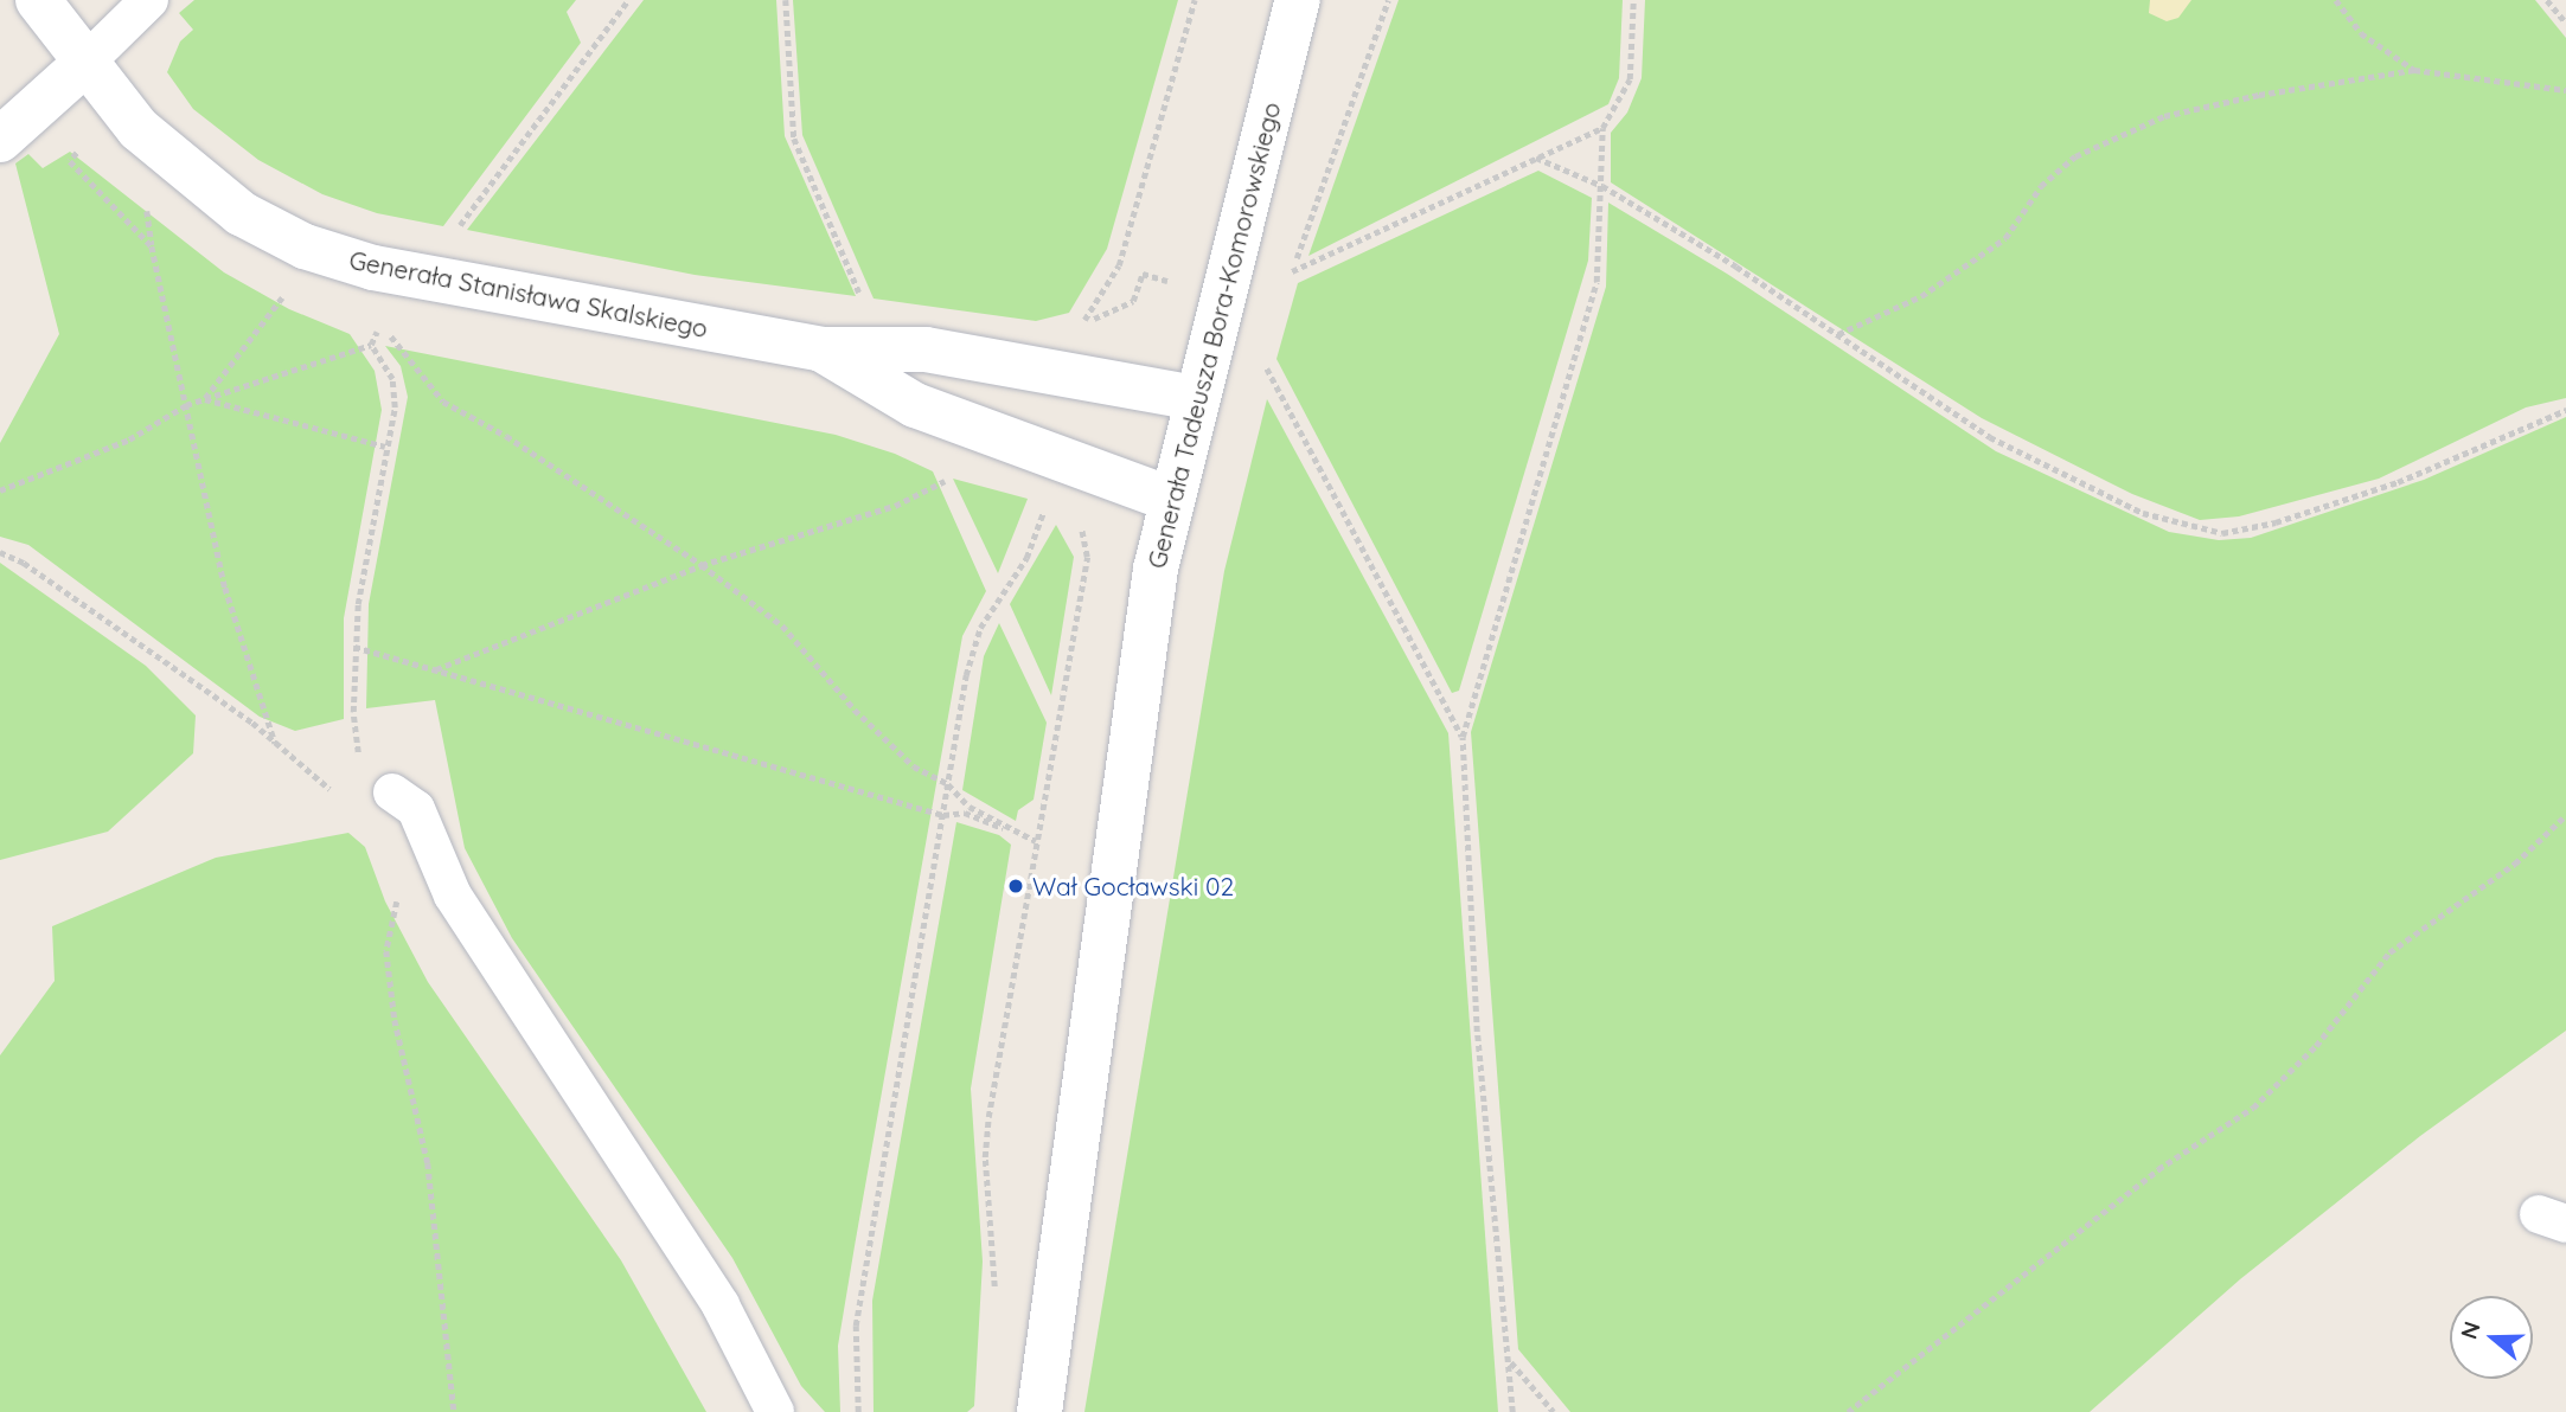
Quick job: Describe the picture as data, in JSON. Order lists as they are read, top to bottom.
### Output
{
  "streets": {
    "street": ["Generała Stanisława Skalskiego", "Generała Tadeusza Bora-Komorowskiego"]
  },
  "crossings": [
    ["Generała Stanisława Skalskiego", "Generała Tadeusza Bora-Komorowskiego"]
  ],
  "places": ["Wał Gocławski 02"],
  "north": "left"
}
